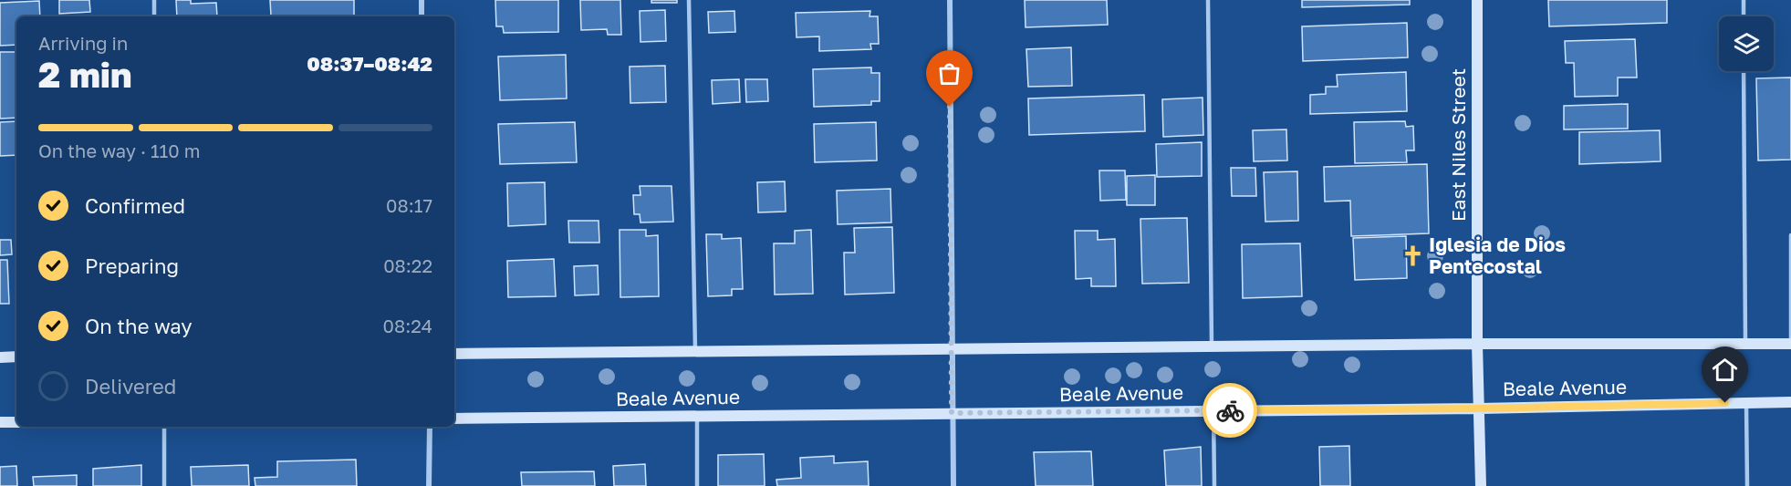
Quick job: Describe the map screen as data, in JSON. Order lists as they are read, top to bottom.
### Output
{
  "streets": {
    "main road": ["East Niles Street", "Beale Avenue"]
  },
  "crossings": [
    ["East Niles Street", "Beale Avenue"]
  ],
  "places": {
    "church": ["Iglesia de Dios Pentecostal"]
  },
  "page": {
    "heading": ["2 min", "Arriving in", "08:37–08:42"],
    "bar": "On the way · 110 m",
    "list": [
      ["Confirmed", "08:17"],
      ["Preparing", "08:22"],
      ["On the way", "08:24"],
      "Delivered"
    ]
  }
}
